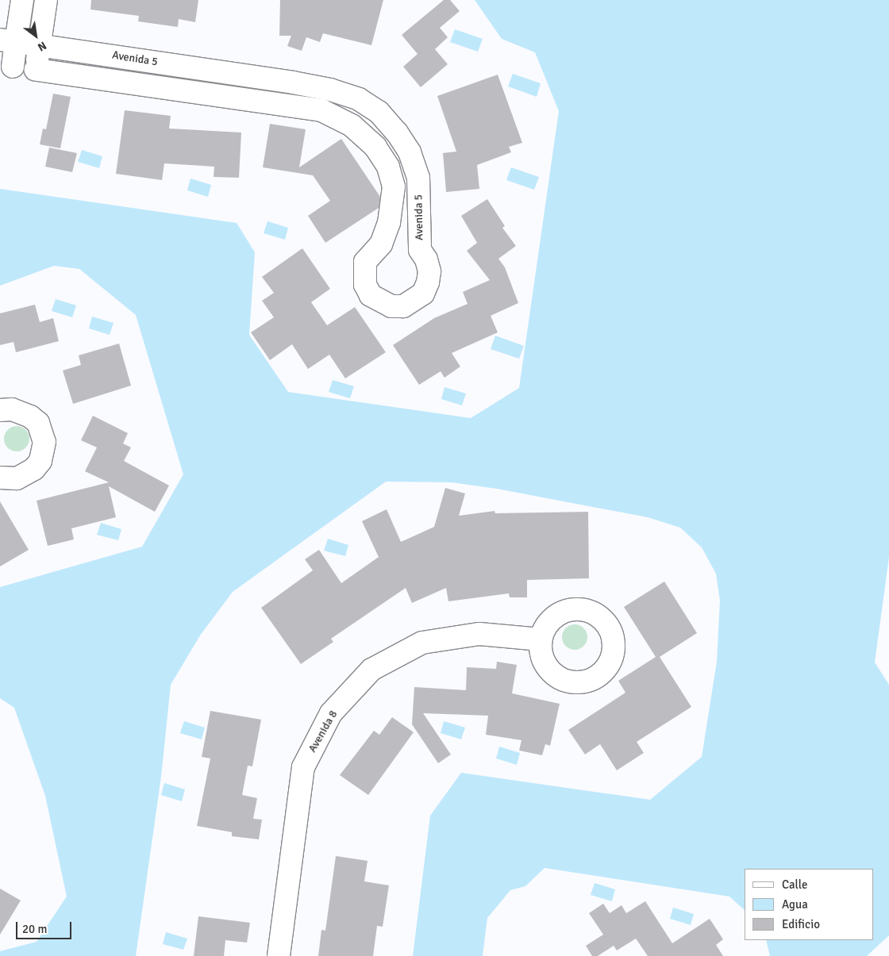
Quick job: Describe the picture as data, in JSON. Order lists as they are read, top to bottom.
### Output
{
  "streets": {
    "street": ["Avenida 5", "Avenida 8"]
  },
  "legend": ["Calle", "Agua", "Edificio"],
  "scale_bar": "20 m",
  "north": "bottom right"
}
